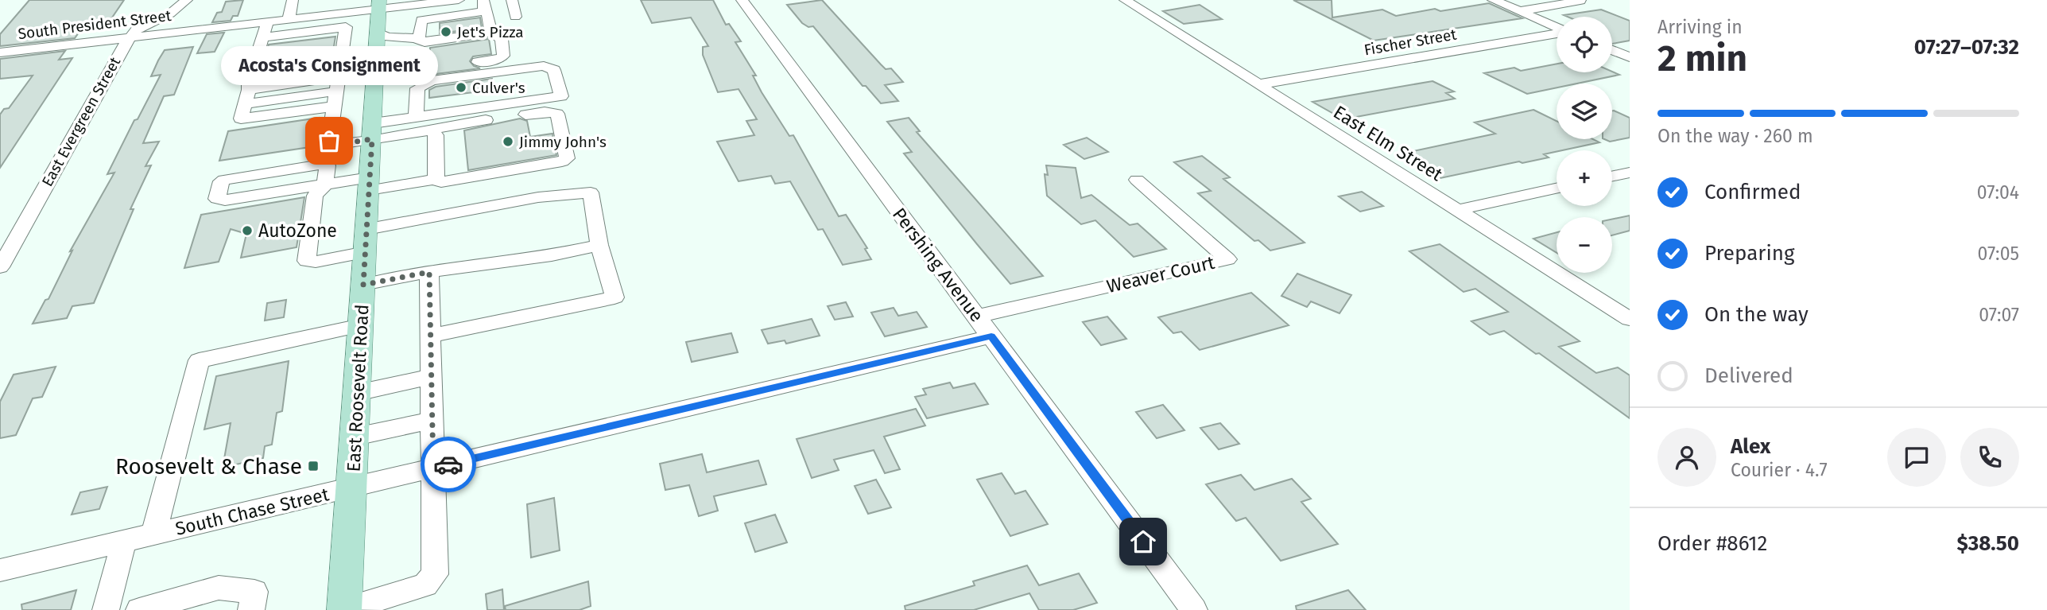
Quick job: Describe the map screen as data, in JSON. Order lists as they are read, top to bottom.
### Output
{
  "streets": {
    "main road": ["East Roosevelt Road"],
    "street": [
      "South President Street",
      "Fischer Street",
      "East Evergreen Street",
      "East Elm Street",
      "Pershing Avenue",
      "Weaver Court",
      "South Chase Street"
    ]
  },
  "crossings": [
    ["South President Street", "East Evergreen Street"],
    ["South President Street", "East Roosevelt Road"],
    ["Fischer Street", "East Elm Street"],
    ["Pershing Avenue", "Weaver Court"],
    ["Pershing Avenue", "South Chase Street"],
    ["East Roosevelt Road", "South Chase Street"]
  ],
  "places": {
    "other": [
      "Jet's Pizza",
      "Culver's",
      "Acosta's Consignment",
      "Jimmy John's",
      "AutoZone"
    ],
    "transit": ["Roosevelt & Chase"]
  },
  "page": {
    "heading": ["2 min", "Arriving in", "07:27–07:32"],
    "panel": [
      "Alex",
      "Courier · 4.7",
      "Order #8612",
      "$38.50"
    ],
    "map_buttons": ["+", "−"],
    "bubble": "Acosta's Consignment",
    "bar": "On the way · 260 m",
    "list": [
      ["Confirmed", "07:04"],
      ["Preparing", "07:05"],
      ["On the way", "07:07"],
      "Delivered"
    ]
  }
}
